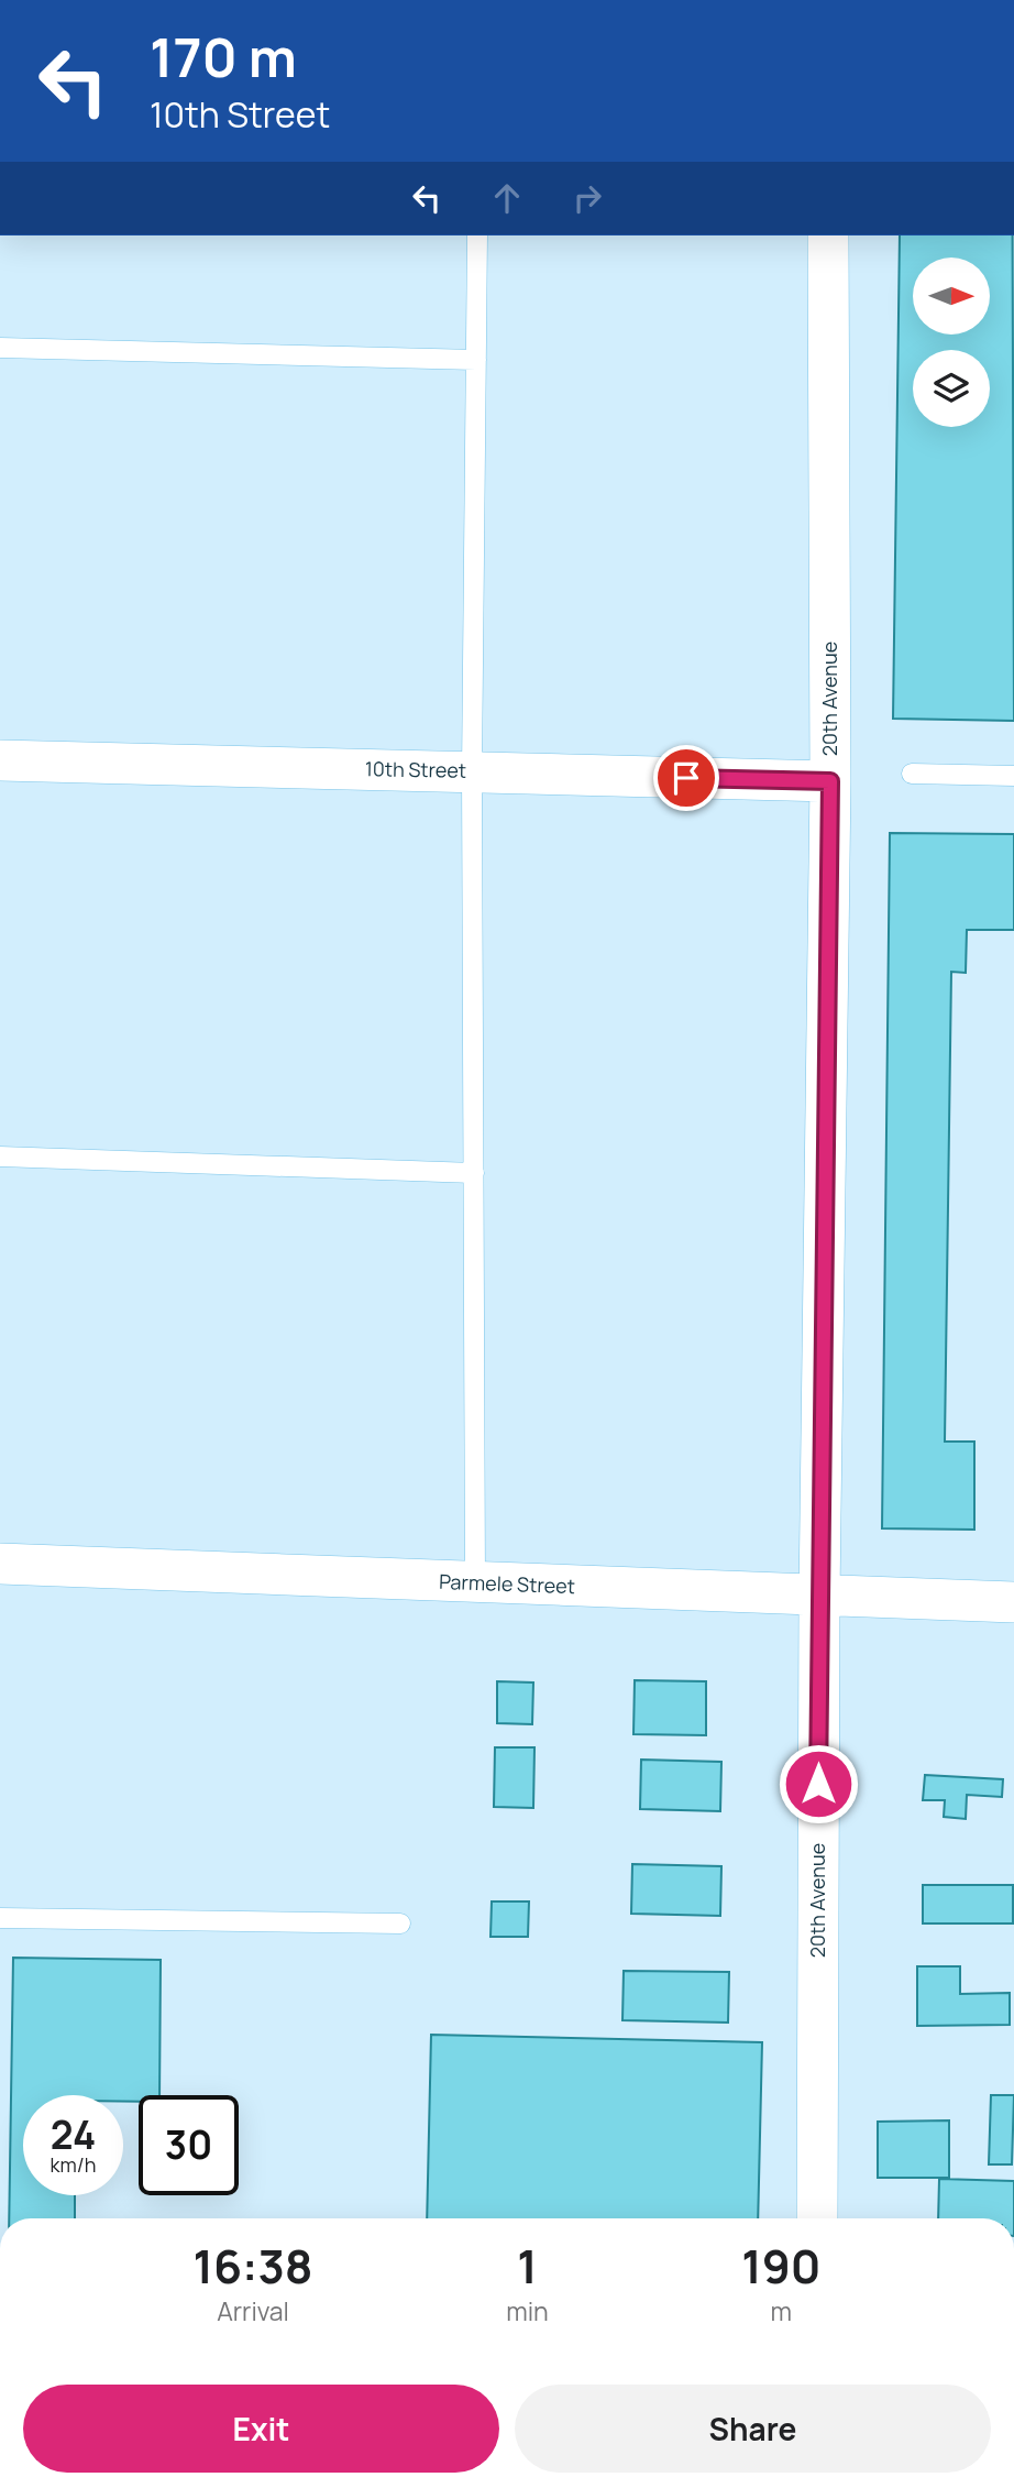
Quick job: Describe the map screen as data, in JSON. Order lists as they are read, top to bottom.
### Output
{
  "streets": {
    "street": ["20th Avenue", "10th Street", "Parmele Street"]
  },
  "crossings": [
    ["20th Avenue", "10th Street"],
    ["20th Avenue", "Parmele Street"]
  ],
  "north": "right",
  "page": {
    "turn": ["170 m", "10th Street"],
    "speed": "24 km/h",
    "limit": "30",
    "eta": [
      "16:38",
      "Arrival",
      "1",
      "min",
      "190",
      "m"
    ],
    "buttons": ["Exit", "Share"]
  }
}
